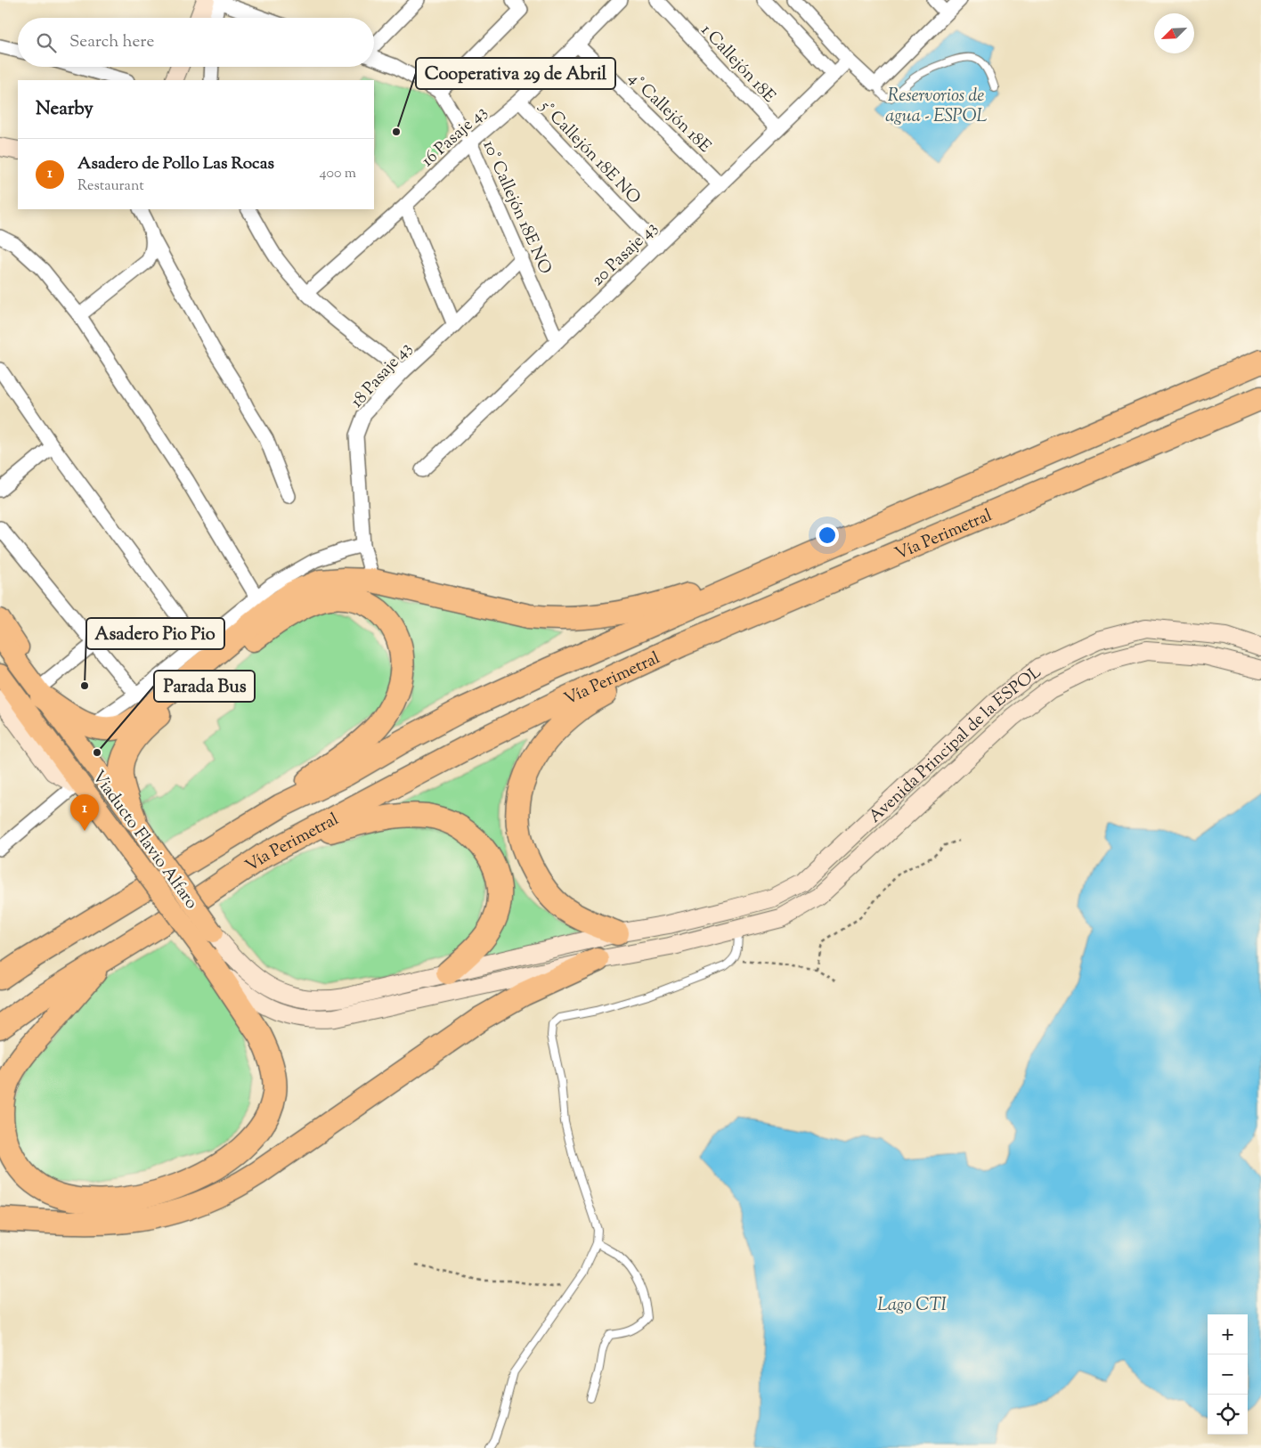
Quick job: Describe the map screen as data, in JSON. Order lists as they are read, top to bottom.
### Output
{
  "streets": {
    "highway": ["Vía Perimetral"],
    "main road": ["Avenida Principal de la ESPOL", "Viaducto Flavio Alfaro"],
    "street": [
      "1 Callejón 18E",
      "4° Callejón 18E",
      "16 Pasaje 43",
      "5° Callejón 18E NO",
      "10° Callejón 18E NO",
      "20 Pasaje 43",
      "18 Pasaje 43"
    ]
  },
  "crossings": [
    ["1 Callejón 18E", "20 Pasaje 43"],
    ["4° Callejón 18E", "16 Pasaje 43"],
    ["4° Callejón 18E", "20 Pasaje 43"],
    ["16 Pasaje 43", "5° Callejón 18E NO"],
    ["16 Pasaje 43", "10° Callejón 18E NO"],
    ["5° Callejón 18E NO", "20 Pasaje 43"],
    ["10° Callejón 18E NO", "20 Pasaje 43"],
    ["10° Callejón 18E NO", "18 Pasaje 43"],
    ["Avenida Principal de la ESPOL", "Viaducto Flavio Alfaro"]
  ],
  "water": ["Reservorios de agua - ESPOL", "Lago CTI"],
  "places": ["Cooperativa 29 de Abril", "Asadero Pio Pio", "Parada Bus"],
  "north": "bottom left",
  "page": {
    "search": "Search here",
    "heading": "Nearby",
    "list": [
      {
        "mark": "1",
        "name": "Asadero de Pollo Las Rocas",
        "note": "Restaurant",
        "value": "400 m"
      }
    ],
    "pins": "1",
    "map_buttons": ["+", "−"]
  }
}
